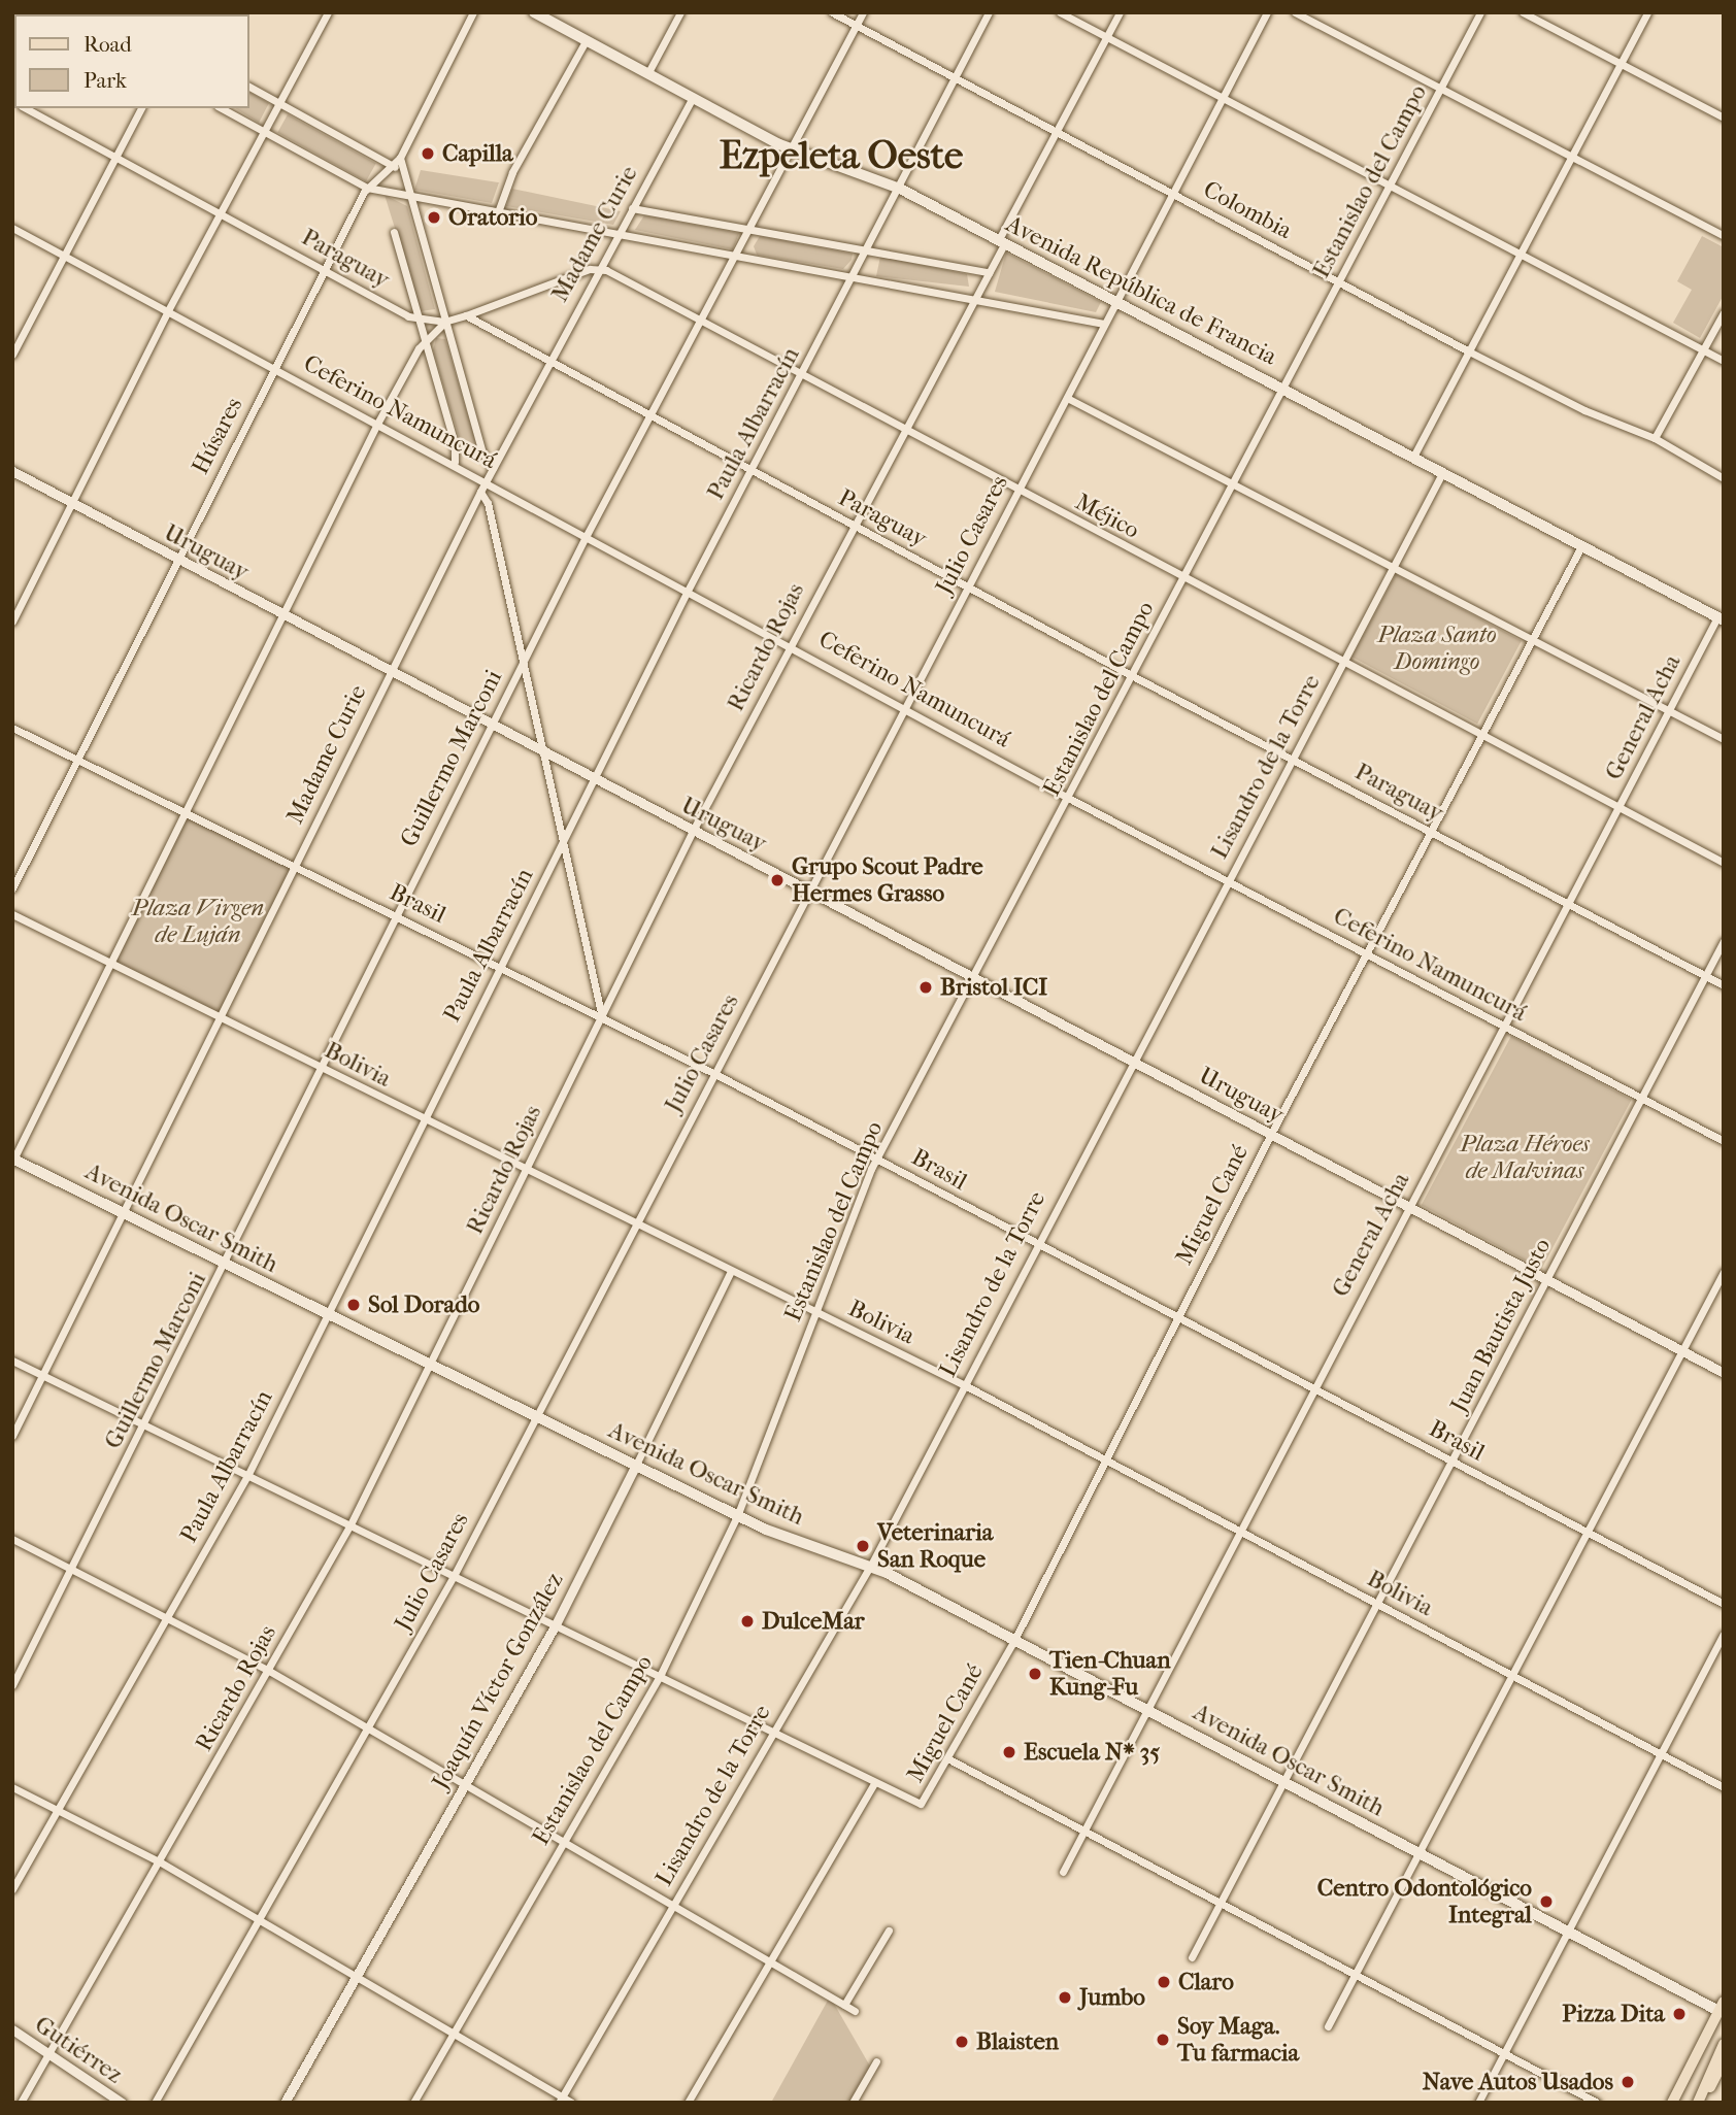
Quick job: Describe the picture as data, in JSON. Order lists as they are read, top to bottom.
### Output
{
  "streets": {
    "main road": ["Avenida República de Francia", "Avenida Oscar Smith"],
    "street": [
      "Estanislao del Campo",
      "Colombia",
      "Madame Curie",
      "Paraguay",
      "Ceferino Namuncurá",
      "Paula Albarracín",
      "Húsares",
      "Méjico",
      "Julio Casares",
      "Uruguay",
      "Ricardo Rojas",
      "General Acha",
      "Guillermo Marconi",
      "Lisandro de la Torre",
      "Brasil",
      "Bolivia",
      "Miguel Cané",
      "Juan Bautista Justo",
      "Joaquín Víctor González",
      "Gutiérrez"
    ]
  },
  "crossings": [
    ["Estanislao del Campo", "Colombia"],
    ["Estanislao del Campo", "Paraguay"],
    ["Estanislao del Campo", "Avenida República de Francia"],
    ["Estanislao del Campo", "Ceferino Namuncurá"],
    ["Estanislao del Campo", "Méjico"],
    ["Estanislao del Campo", "Uruguay"],
    ["Estanislao del Campo", "Brasil"],
    ["Estanislao del Campo", "Bolivia"],
    ["Estanislao del Campo", "Avenida Oscar Smith"],
    ["Colombia", "Paula Albarracín"],
    ["Colombia", "Julio Casares"],
    ["Colombia", "Ricardo Rojas"],
    ["Colombia", "Guillermo Marconi"],
    ["Madame Curie", "Paraguay"],
    ["Madame Curie", "Avenida República de Francia"],
    ["Madame Curie", "Ceferino Namuncurá"],
    ["Madame Curie", "Méjico"],
    ["Madame Curie", "Uruguay"],
    ["Madame Curie", "Brasil"],
    ["Madame Curie", "Bolivia"],
    ["Madame Curie", "Avenida Oscar Smith"],
    ["Paraguay", "Paula Albarracín"],
    ["Paraguay", "Húsares"],
    ["Paraguay", "Julio Casares"],
    ["Paraguay", "Ricardo Rojas"],
    ["Paraguay", "General Acha"],
    ["Paraguay", "Guillermo Marconi"],
    ["Paraguay", "Lisandro de la Torre"],
    ["Paraguay", "Miguel Cané"],
    ["Paraguay", "Juan Bautista Justo"],
    ["Avenida República de Francia", "Paula Albarracín"],
    ["Avenida República de Francia", "Julio Casares"],
    ["Avenida República de Francia", "Ricardo Rojas"],
    ["Avenida República de Francia", "General Acha"],
    ["Avenida República de Francia", "Guillermo Marconi"],
    ["Avenida República de Francia", "Lisandro de la Torre"],
    ["Avenida República de Francia", "Miguel Cané"],
    ["Ceferino Namuncurá", "Paula Albarracín"],
    ["Ceferino Namuncurá", "Húsares"],
    ["Ceferino Namuncurá", "Julio Casares"],
    ["Ceferino Namuncurá", "Ricardo Rojas"],
    ["Ceferino Namuncurá", "General Acha"],
    ["Ceferino Namuncurá", "Guillermo Marconi"],
    ["Ceferino Namuncurá", "Lisandro de la Torre"],
    ["Ceferino Namuncurá", "Miguel Cané"],
    ["Ceferino Namuncurá", "Juan Bautista Justo"],
    ["Paula Albarracín", "Méjico"],
    ["Paula Albarracín", "Uruguay"],
    ["Paula Albarracín", "Brasil"],
    ["Paula Albarracín", "Bolivia"],
    ["Paula Albarracín", "Avenida Oscar Smith"],
    ["Húsares", "Uruguay"],
    ["Húsares", "Brasil"],
    ["Méjico", "Julio Casares"],
    ["Méjico", "Ricardo Rojas"],
    ["Méjico", "General Acha"],
    ["Méjico", "Guillermo Marconi"],
    ["Méjico", "Lisandro de la Torre"],
    ["Méjico", "Miguel Cané"],
    ["Julio Casares", "Uruguay"],
    ["Julio Casares", "Brasil"],
    ["Julio Casares", "Bolivia"],
    ["Julio Casares", "Avenida Oscar Smith"],
    ["Uruguay", "Ricardo Rojas"],
    ["Uruguay", "General Acha"],
    ["Uruguay", "Guillermo Marconi"],
    ["Uruguay", "Lisandro de la Torre"],
    ["Uruguay", "Miguel Cané"],
    ["Uruguay", "Juan Bautista Justo"],
    ["Ricardo Rojas", "Brasil"],
    ["Ricardo Rojas", "Bolivia"],
    ["Ricardo Rojas", "Avenida Oscar Smith"],
    ["Ricardo Rojas", "Gutiérrez"],
    ["General Acha", "Brasil"],
    ["General Acha", "Bolivia"],
    ["General Acha", "Avenida Oscar Smith"],
    ["Guillermo Marconi", "Brasil"],
    ["Guillermo Marconi", "Bolivia"],
    ["Guillermo Marconi", "Avenida Oscar Smith"],
    ["Lisandro de la Torre", "Brasil"],
    ["Lisandro de la Torre", "Bolivia"],
    ["Lisandro de la Torre", "Avenida Oscar Smith"],
    ["Brasil", "Miguel Cané"],
    ["Brasil", "Juan Bautista Justo"],
    ["Bolivia", "Miguel Cané"],
    ["Bolivia", "Juan Bautista Justo"],
    ["Bolivia", "Joaquín Víctor González"],
    ["Miguel Cané", "Avenida Oscar Smith"],
    ["Avenida Oscar Smith", "Juan Bautista Justo"],
    ["Avenida Oscar Smith", "Joaquín Víctor González"]
  ],
  "districts": ["Ezpeleta Oeste"],
  "parks": ["Plaza Santo Domingo", "Plaza Virgen de Luján", "Plaza Héroes de Malvinas"],
  "places": [
    "Capilla",
    "Oratorio",
    "Grupo Scout Padre Hermes Grasso",
    "Bristol ICI",
    "Sol Dorado",
    "Veterinaria San Roque",
    "DulceMar",
    "Tien-Chuan Kung-Fu",
    "Escuela N* 35",
    "Centro Odontológico Integral",
    "Claro",
    "Jumbo",
    "Pizza Dita",
    "Soy Maga. Tu farmacia",
    "Blaisten",
    "Nave Autos Usados"
  ],
  "legend": ["Road", "Park"]
}
